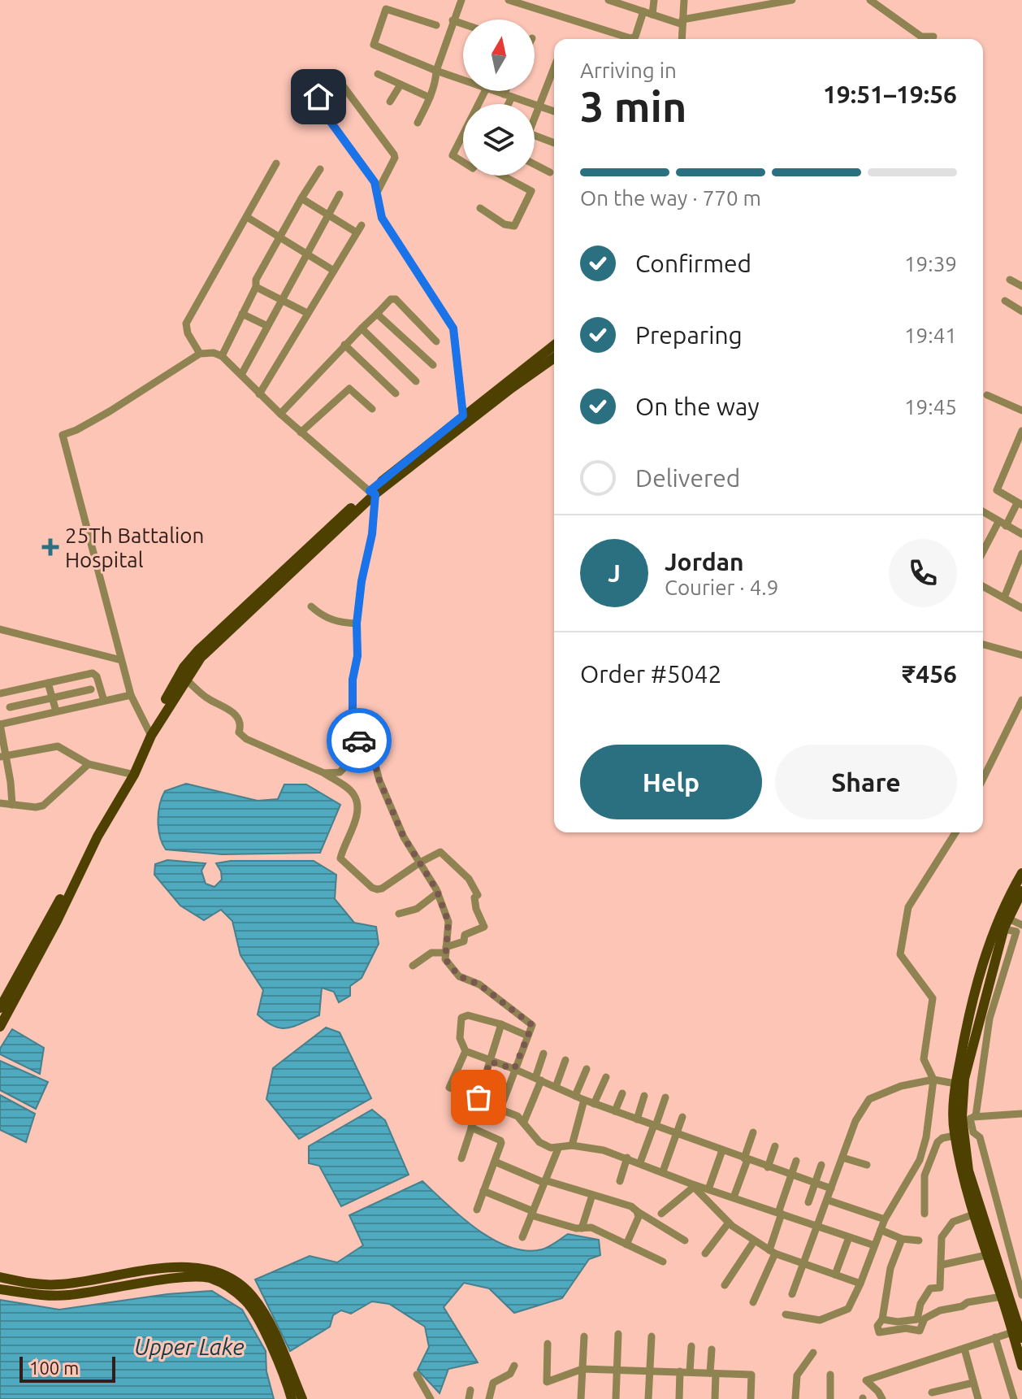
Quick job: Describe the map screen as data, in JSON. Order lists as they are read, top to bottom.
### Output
{
  "water": ["Upper Lake"],
  "places": {
    "health": ["25Th Battalion Hospital"]
  },
  "scale_bar": "100 m",
  "north": "top",
  "page": {
    "heading": ["3 min", "Arriving in", "19:51–19:56"],
    "panel": [
      "Jordan",
      "Courier · 4.9",
      "Order #5042",
      "₹456"
    ],
    "bar": "On the way · 770 m",
    "list": [
      ["Confirmed", "19:39"],
      ["Preparing", "19:41"],
      ["On the way", "19:45"],
      "Delivered"
    ],
    "round": "J",
    "buttons": ["Help", "Share"],
    "scale": "100 m"
  }
}
